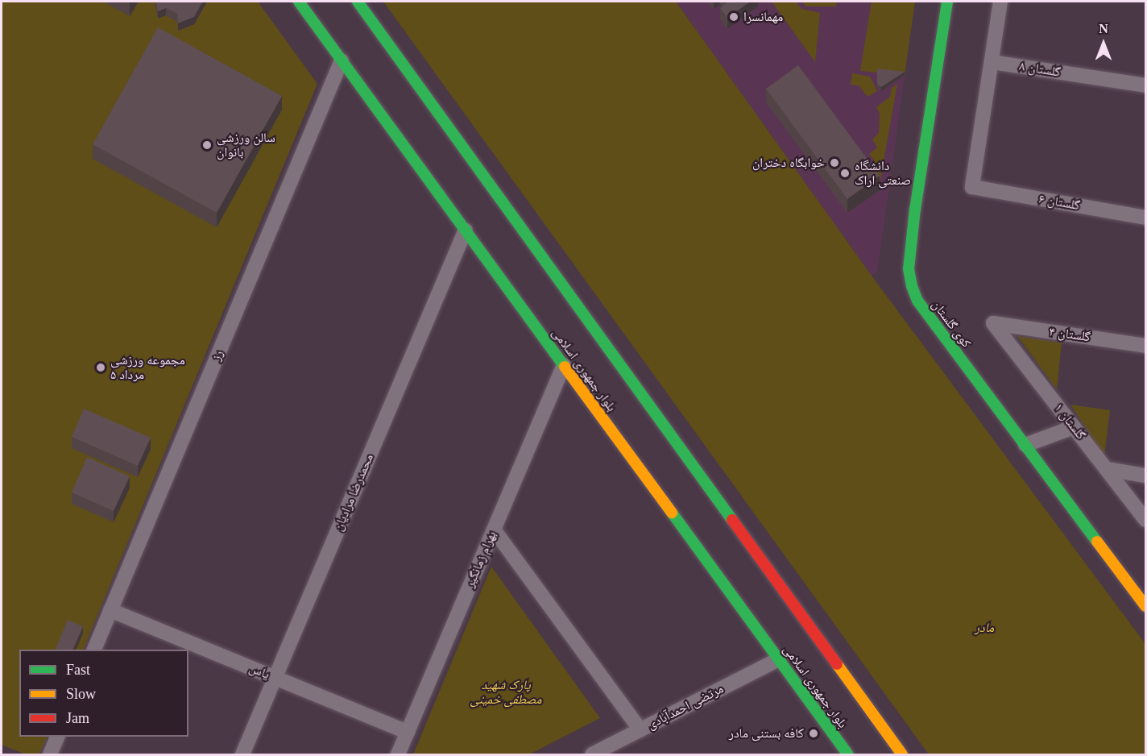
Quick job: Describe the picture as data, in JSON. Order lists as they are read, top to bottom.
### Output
{
  "streets": {
    "main road": ["کوی گلستان", "بلوار جمهوری اسلامی"],
    "street": [
      "گلستان ۸",
      "گلستان ۶",
      "گلستان ۴",
      "رز",
      "گلستان ۱",
      "محمدرضا مرادیان",
      "بهرام زمانگیر",
      "یاس",
      "مرتضی احمدآبادی"
    ]
  },
  "crossings": [
    ["گلستان ۸", "گلستان ۶"],
    ["گلستان ۴", "گلستان ۱"],
    ["رز", "بلوار جمهوری اسلامی"],
    ["رز", "یاس"],
    ["بلوار جمهوری اسلامی", "محمدرضا مرادیان"],
    ["بلوار جمهوری اسلامی", "بهرام زمانگیر"],
    ["بلوار جمهوری اسلامی", "مرتضی احمدآبادی"],
    ["محمدرضا مرادیان", "یاس"],
    ["بهرام زمانگیر", "یاس"]
  ],
  "parks": ["مادر", "پارک شهید مصطفی خمینی"],
  "places": [
    "مهمانسرا",
    "سالن ورزشی بانوان",
    "خوابگاه دختران",
    "دانشگاه صنعتی اراک",
    "مجموعه ورزشی ۵ مرداد",
    "کافه بستنی مادر"
  ],
  "legend": ["Fast", "Slow", "Jam"],
  "north": "top"
}
